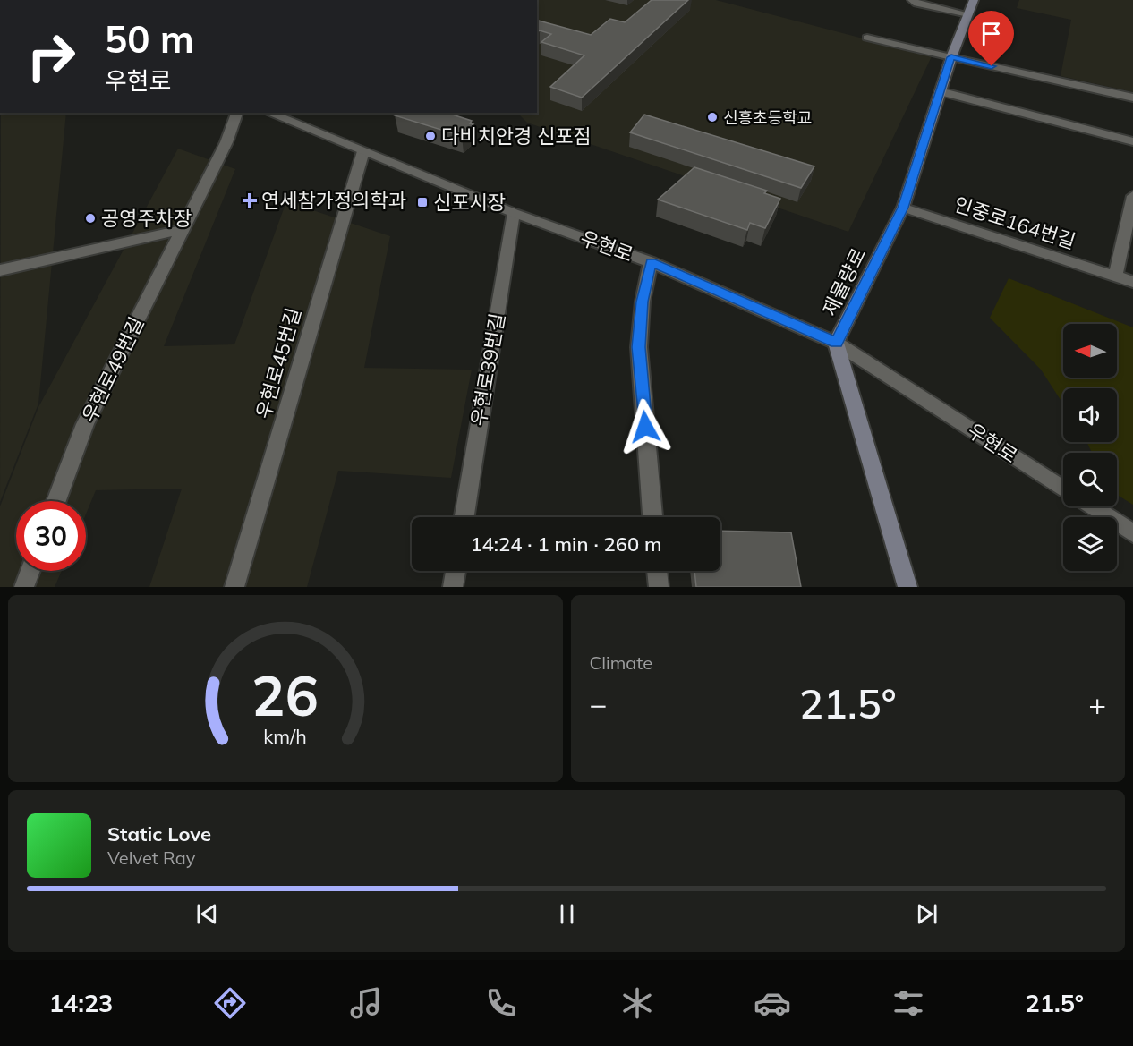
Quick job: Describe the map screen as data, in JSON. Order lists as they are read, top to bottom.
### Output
{
  "streets": {
    "main road": ["제물량로"],
    "street": [
      "인중로164번길",
      "우현로",
      "우현로45번길",
      "우현로49번길",
      "우현로39번길"
    ]
  },
  "crossings": [
    ["인중로164번길", "제물량로"],
    ["우현로", "제물량로"],
    ["우현로", "우현로45번길"],
    ["우현로", "우현로39번길"]
  ],
  "places": {
    "other": ["신흥초등학교", "다비치안경 신포점", "공영주차장"],
    "health": ["연세참가정의학과"],
    "transit": ["신포시장"]
  },
  "north": "left",
  "page": {
    "turn": ["50 m", "우현로"],
    "limit": "30",
    "trip": "14:24 · 1 min · 260 m",
    "tile": "Climate",
    "heat": ["−", "21.5°", "+"],
    "song": ["Static Love", "Velvet Ray"],
    "tabs": ["14:23", "21.5°"],
    "gauge": ["26", "km/h"]
  }
}
